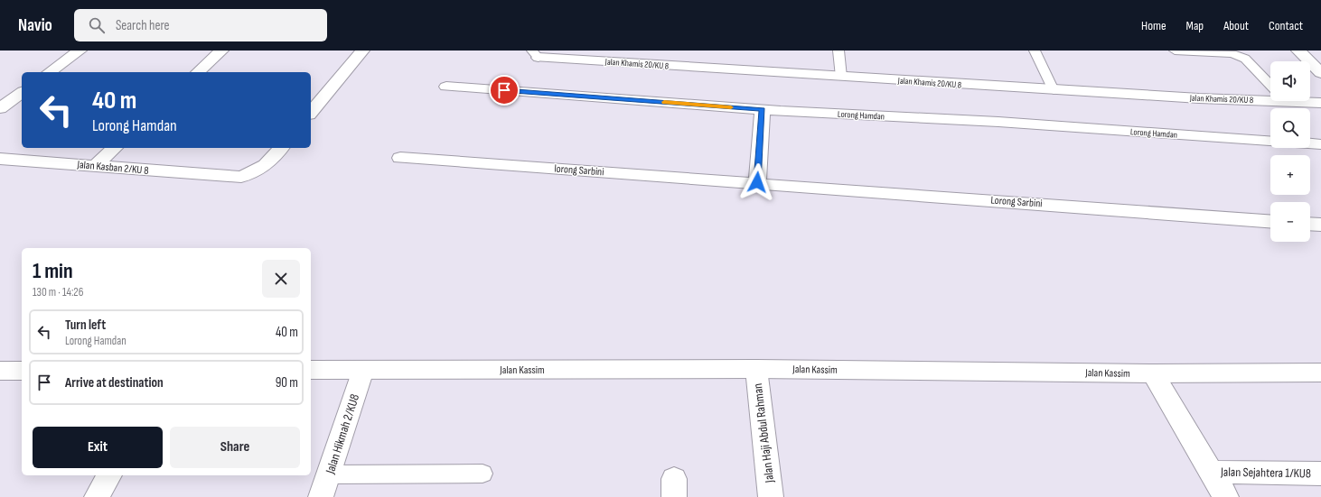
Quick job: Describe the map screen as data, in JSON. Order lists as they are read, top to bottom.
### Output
{
  "streets": {
    "street": [
      "Jalan Khamis 20/KU 8",
      "Lorong Hamdan",
      "Jalan Kasban 2/KU 8",
      "lorong Sarbini",
      "Lorong Sarbini",
      "Jalan Kassim",
      "Jalan Haji Abdul Rahman",
      "Jalan Hikmah 2/KU8",
      "Jalan Sejahtera 1/KU8"
    ]
  },
  "crossings": [
    ["lorong Sarbini", "Lorong Sarbini"],
    ["Jalan Kassim", "Jalan Haji Abdul Rahman"],
    ["Jalan Kassim", "Jalan Hikmah 2/KU8"]
  ],
  "page": {
    "header": "Navio",
    "search": "Search here",
    "nav": [
      "Home",
      "Map",
      "About",
      "Contact"
    ],
    "map_buttons": ["+", "−"],
    "turn": ["40 m", "Lorong Hamdan"],
    "heading": ["1 min", "130 m · 14:26"],
    "list": [
      {
        "name": "Turn left",
        "note": "Lorong Hamdan",
        "value": "40 m"
      },
      {
        "name": "Arrive at destination",
        "value": "90 m"
      }
    ],
    "buttons": ["Exit", "Share"]
  }
}
